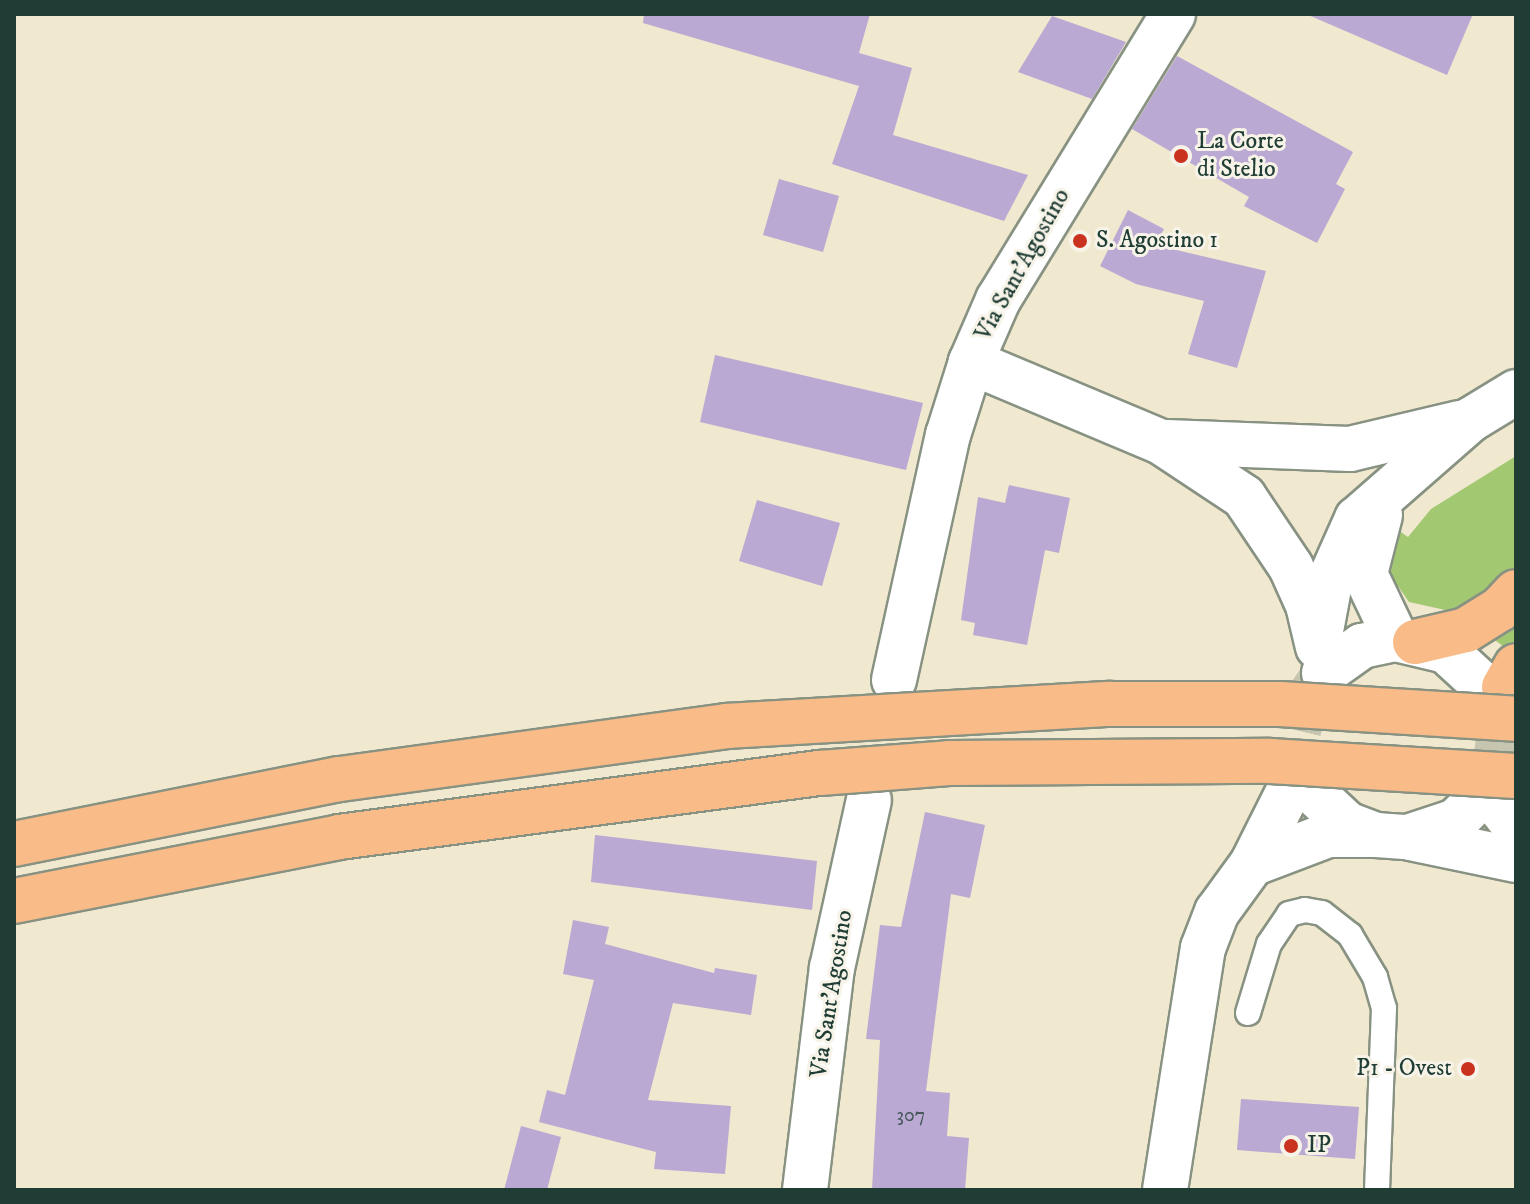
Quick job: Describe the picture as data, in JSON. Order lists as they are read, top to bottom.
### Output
{
  "streets": {
    "street": ["Via Sant'Agostino"]
  },
  "places": [
    "La Corte di Stelio",
    "S. Agostino 1",
    "P1 - Ovest",
    "IP"
  ],
  "house_numbers": ["307"]
}
